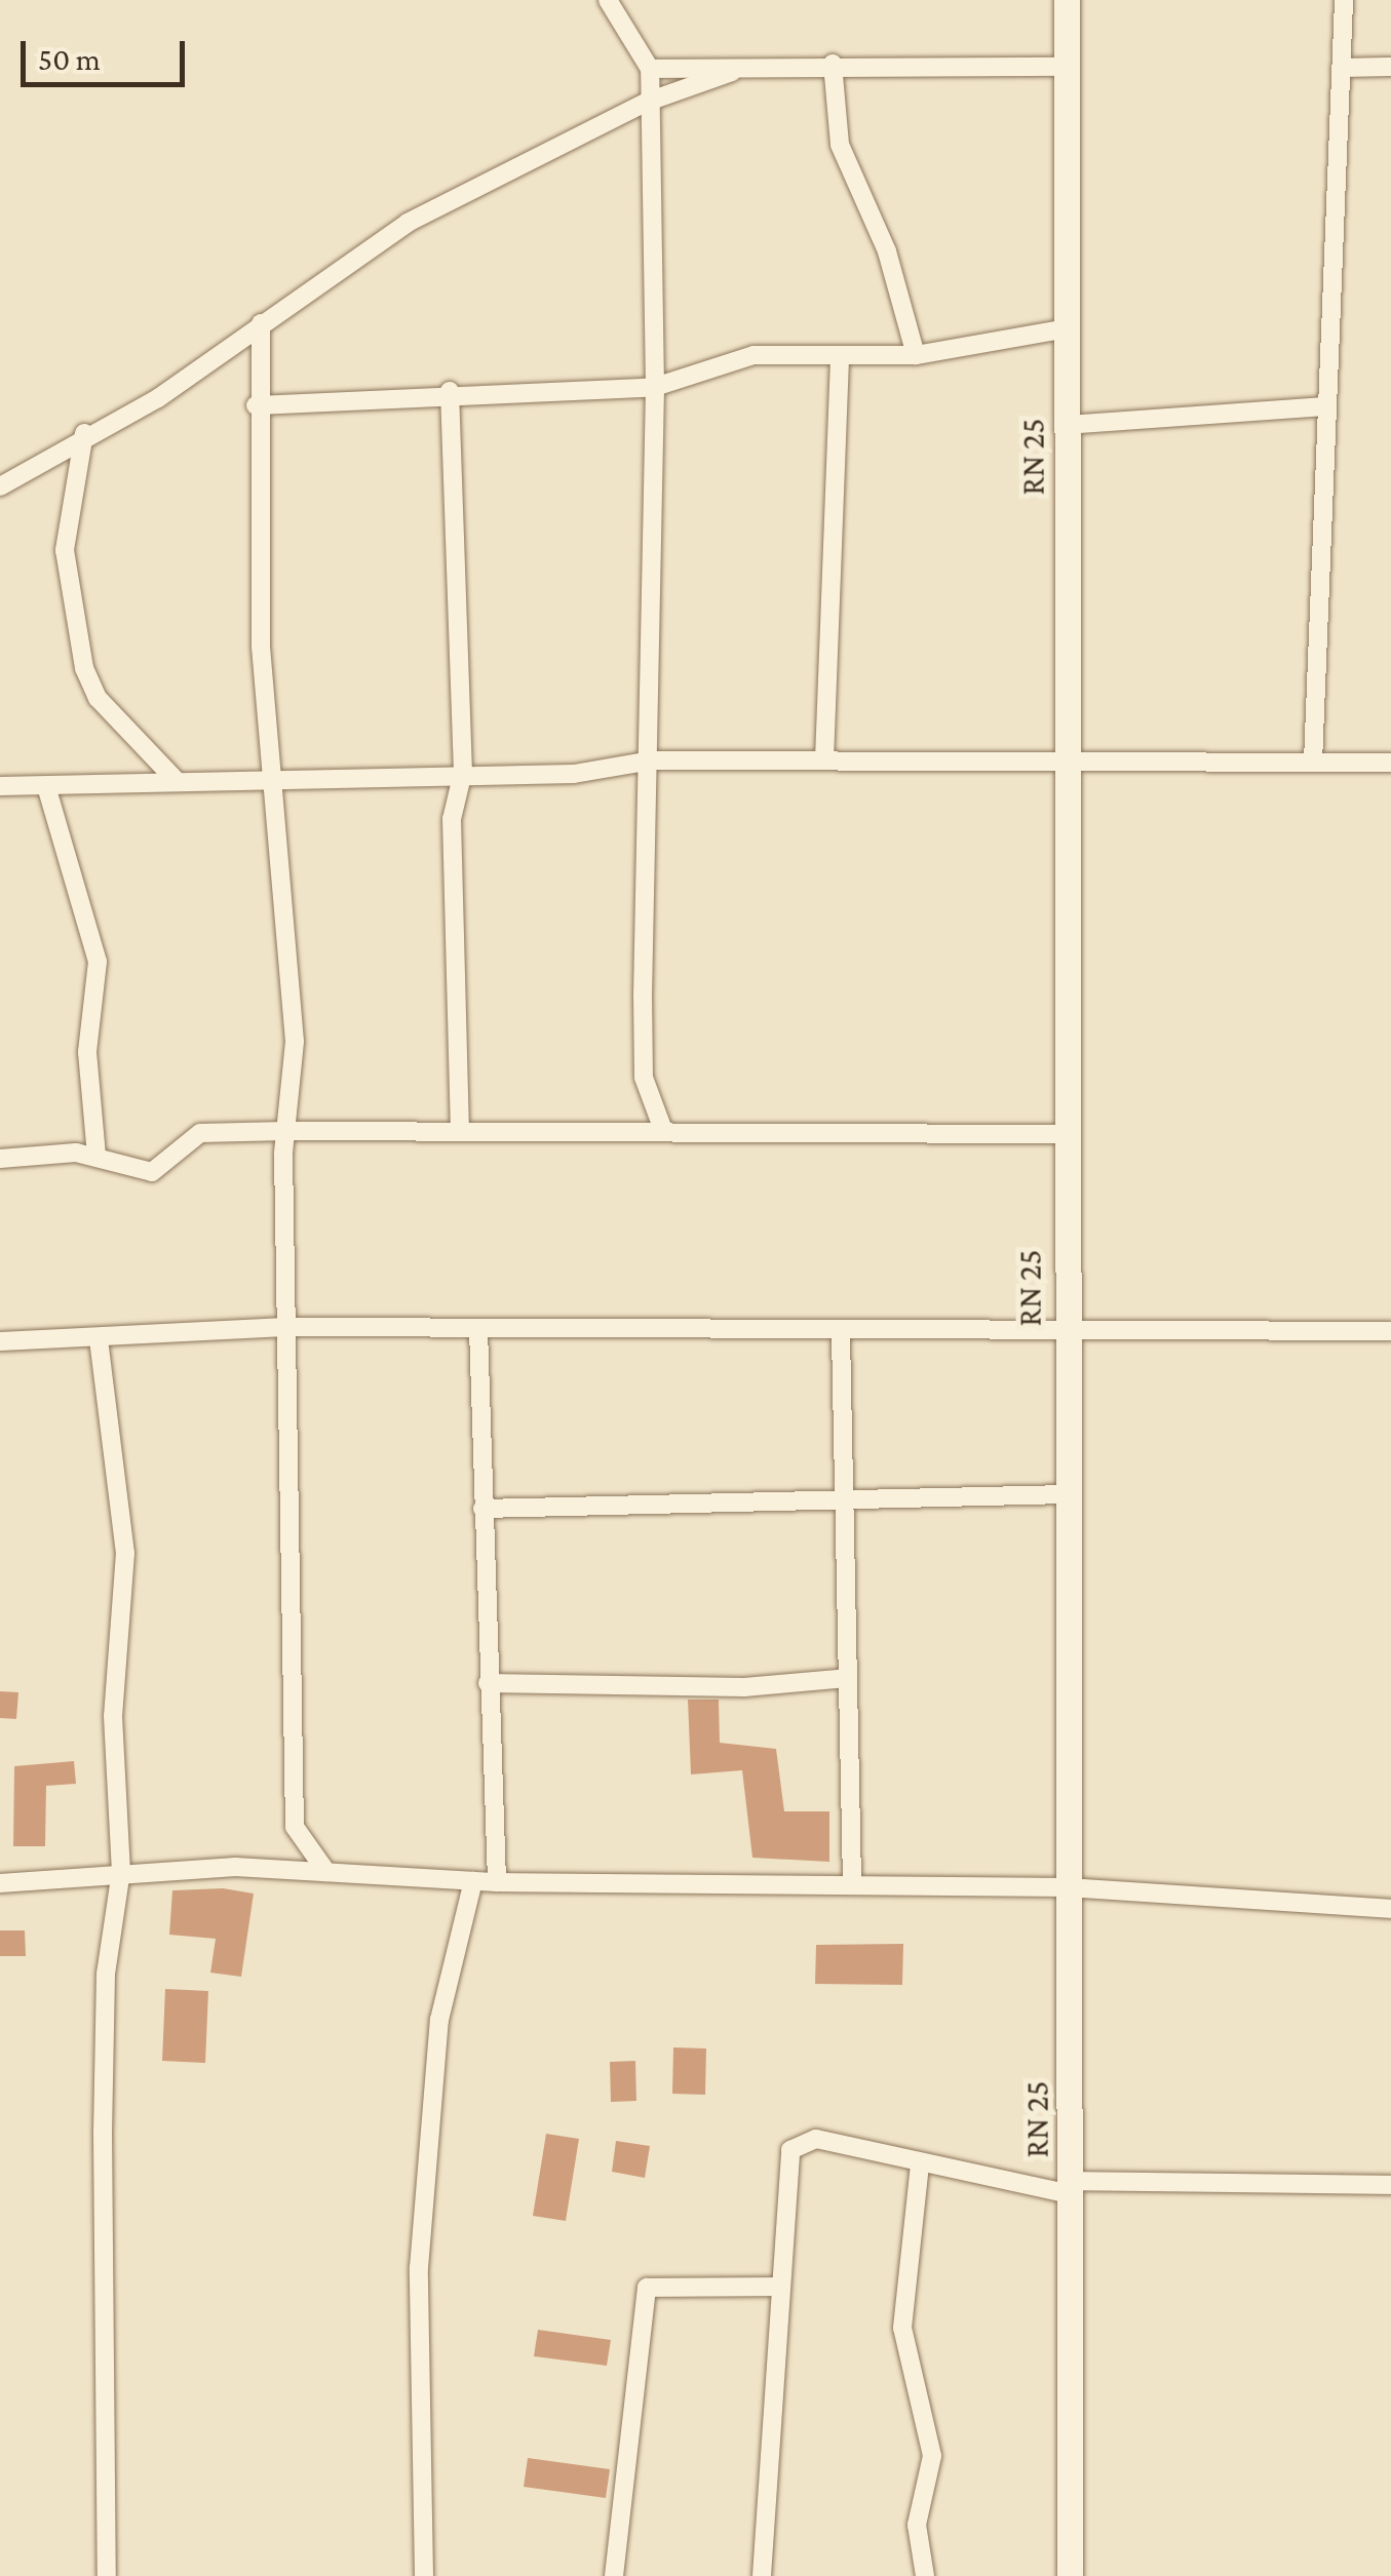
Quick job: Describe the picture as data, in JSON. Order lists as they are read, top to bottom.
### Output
{
  "streets": {
    "main road": ["RN 25"]
  },
  "scale_bar": "50 m"
}
